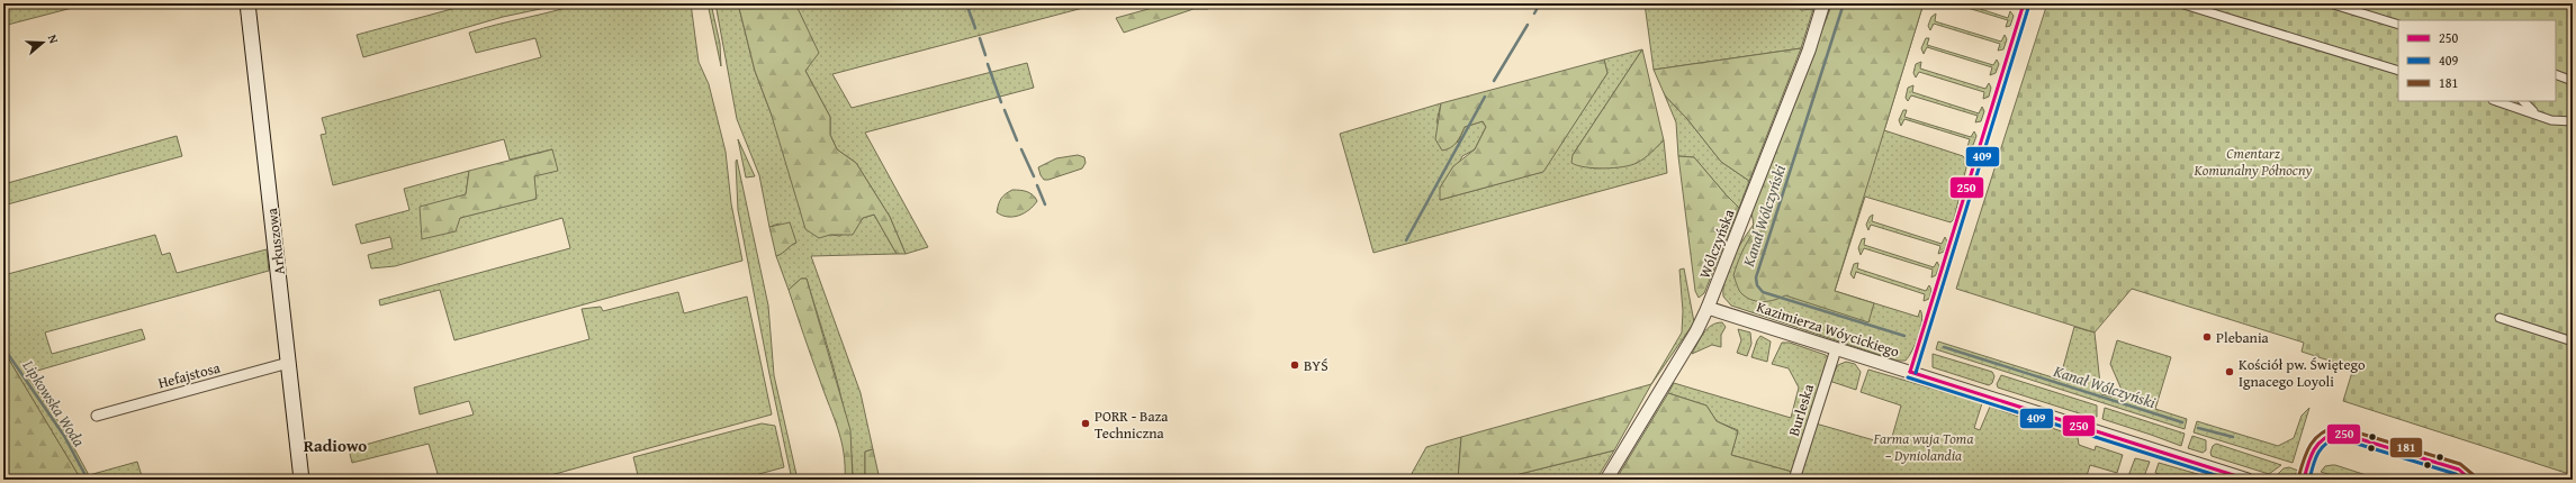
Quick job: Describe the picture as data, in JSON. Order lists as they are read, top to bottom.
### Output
{
  "streets": {
    "main road": ["Arkuszowa"],
    "street": [
      "Wólczyńska",
      "Kazimierza Wóycickiego",
      "Hefajstosa",
      "Burleska"
    ]
  },
  "crossings": [
    ["Arkuszowa", "Hefajstosa"],
    ["Wólczyńska", "Kazimierza Wóycickiego"],
    ["Kazimierza Wóycickiego", "Burleska"]
  ],
  "districts": ["Radiowo"],
  "water": ["Kanał Wólczyński", "Lipkowska Woda"],
  "parks": ["Cmentarz Komunalny Północny", "Farma wuja Toma – Dyniolandia"],
  "places": [
    "Plebania",
    "BYŚ",
    "Kościół pw. Świętego Ignacego Loyoli",
    "PORR - Baza Techniczna"
  ],
  "lines": ["transit line 250", "transit line 409", "transit line 181"],
  "legend": ["250", "409", "181"],
  "north": "right"
}
